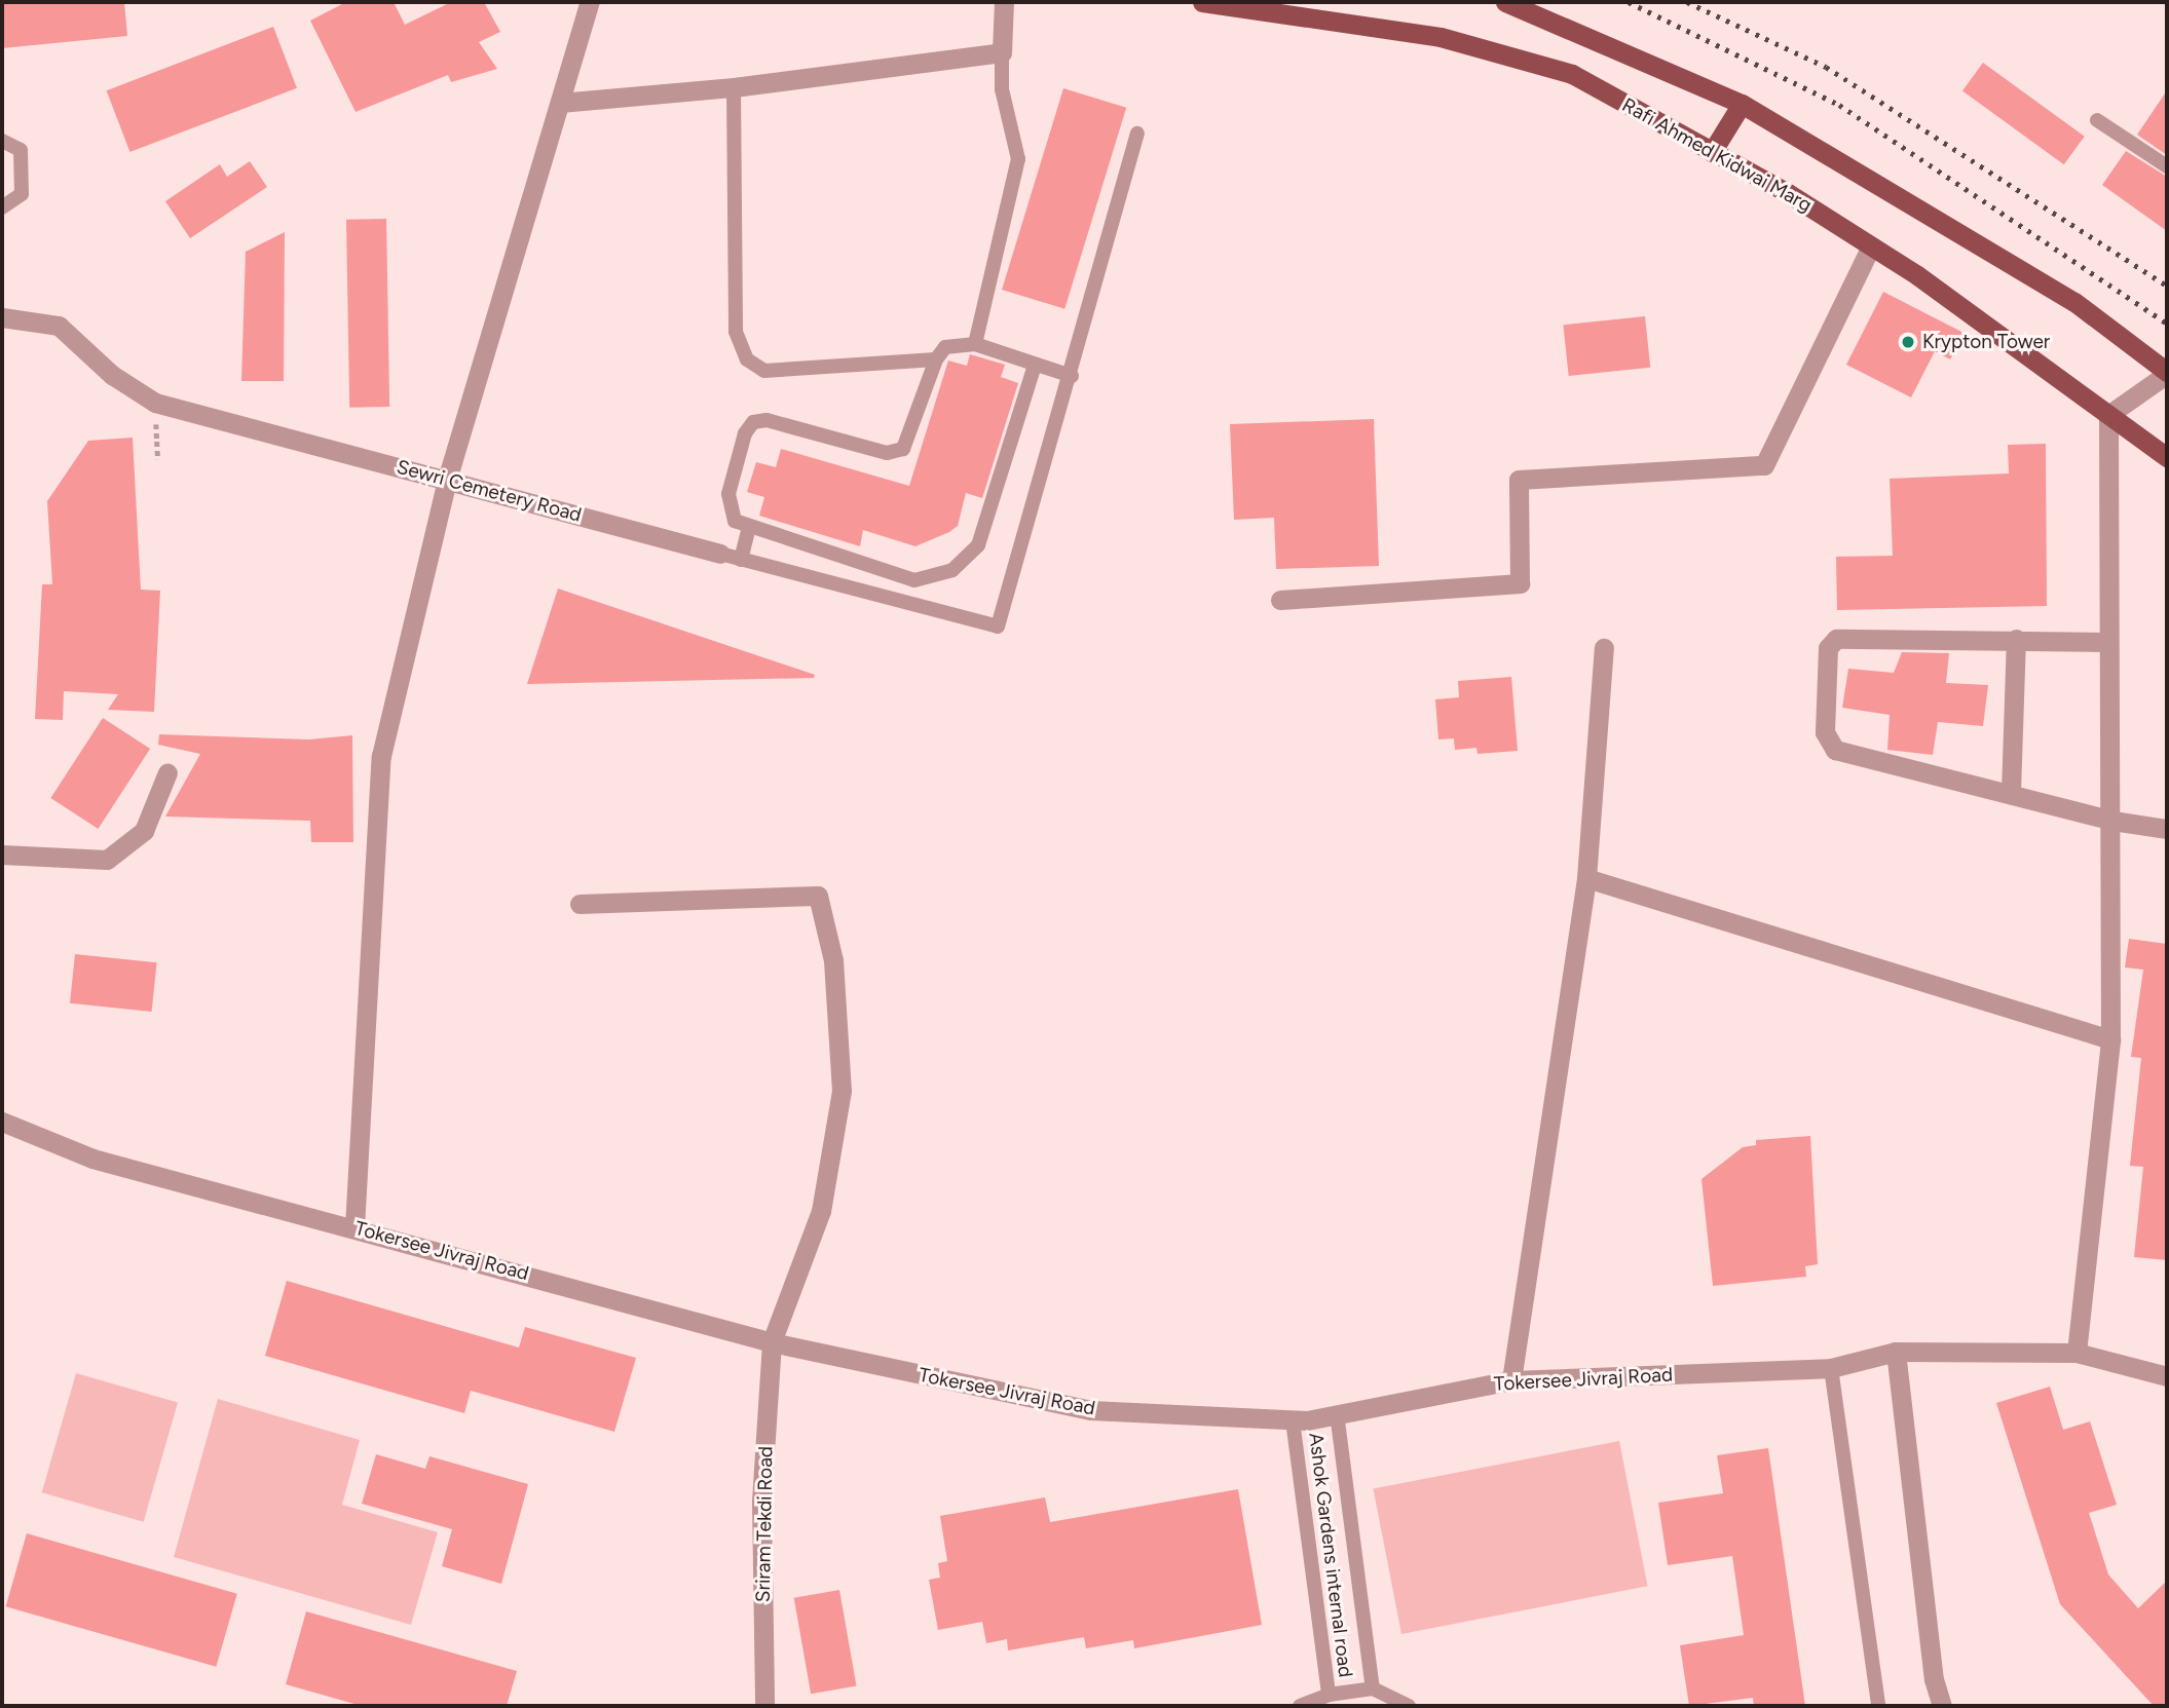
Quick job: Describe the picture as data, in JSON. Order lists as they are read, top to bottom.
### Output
{
  "streets": {
    "main road": ["Rafi Ahmed Kidwai Marg"],
    "street": ["Sewri Cemetery Road", "Tokersee Jivraj Road", "Sriram Tekdi Road"],
    "lane": ["Ashok Gardens internal road"]
  },
  "crossings": [
    ["Tokersee Jivraj Road", "Sriram Tekdi Road"],
    ["Tokersee Jivraj Road", "Ashok Gardens internal road"]
  ],
  "places": ["Krypton Tower"]
}
